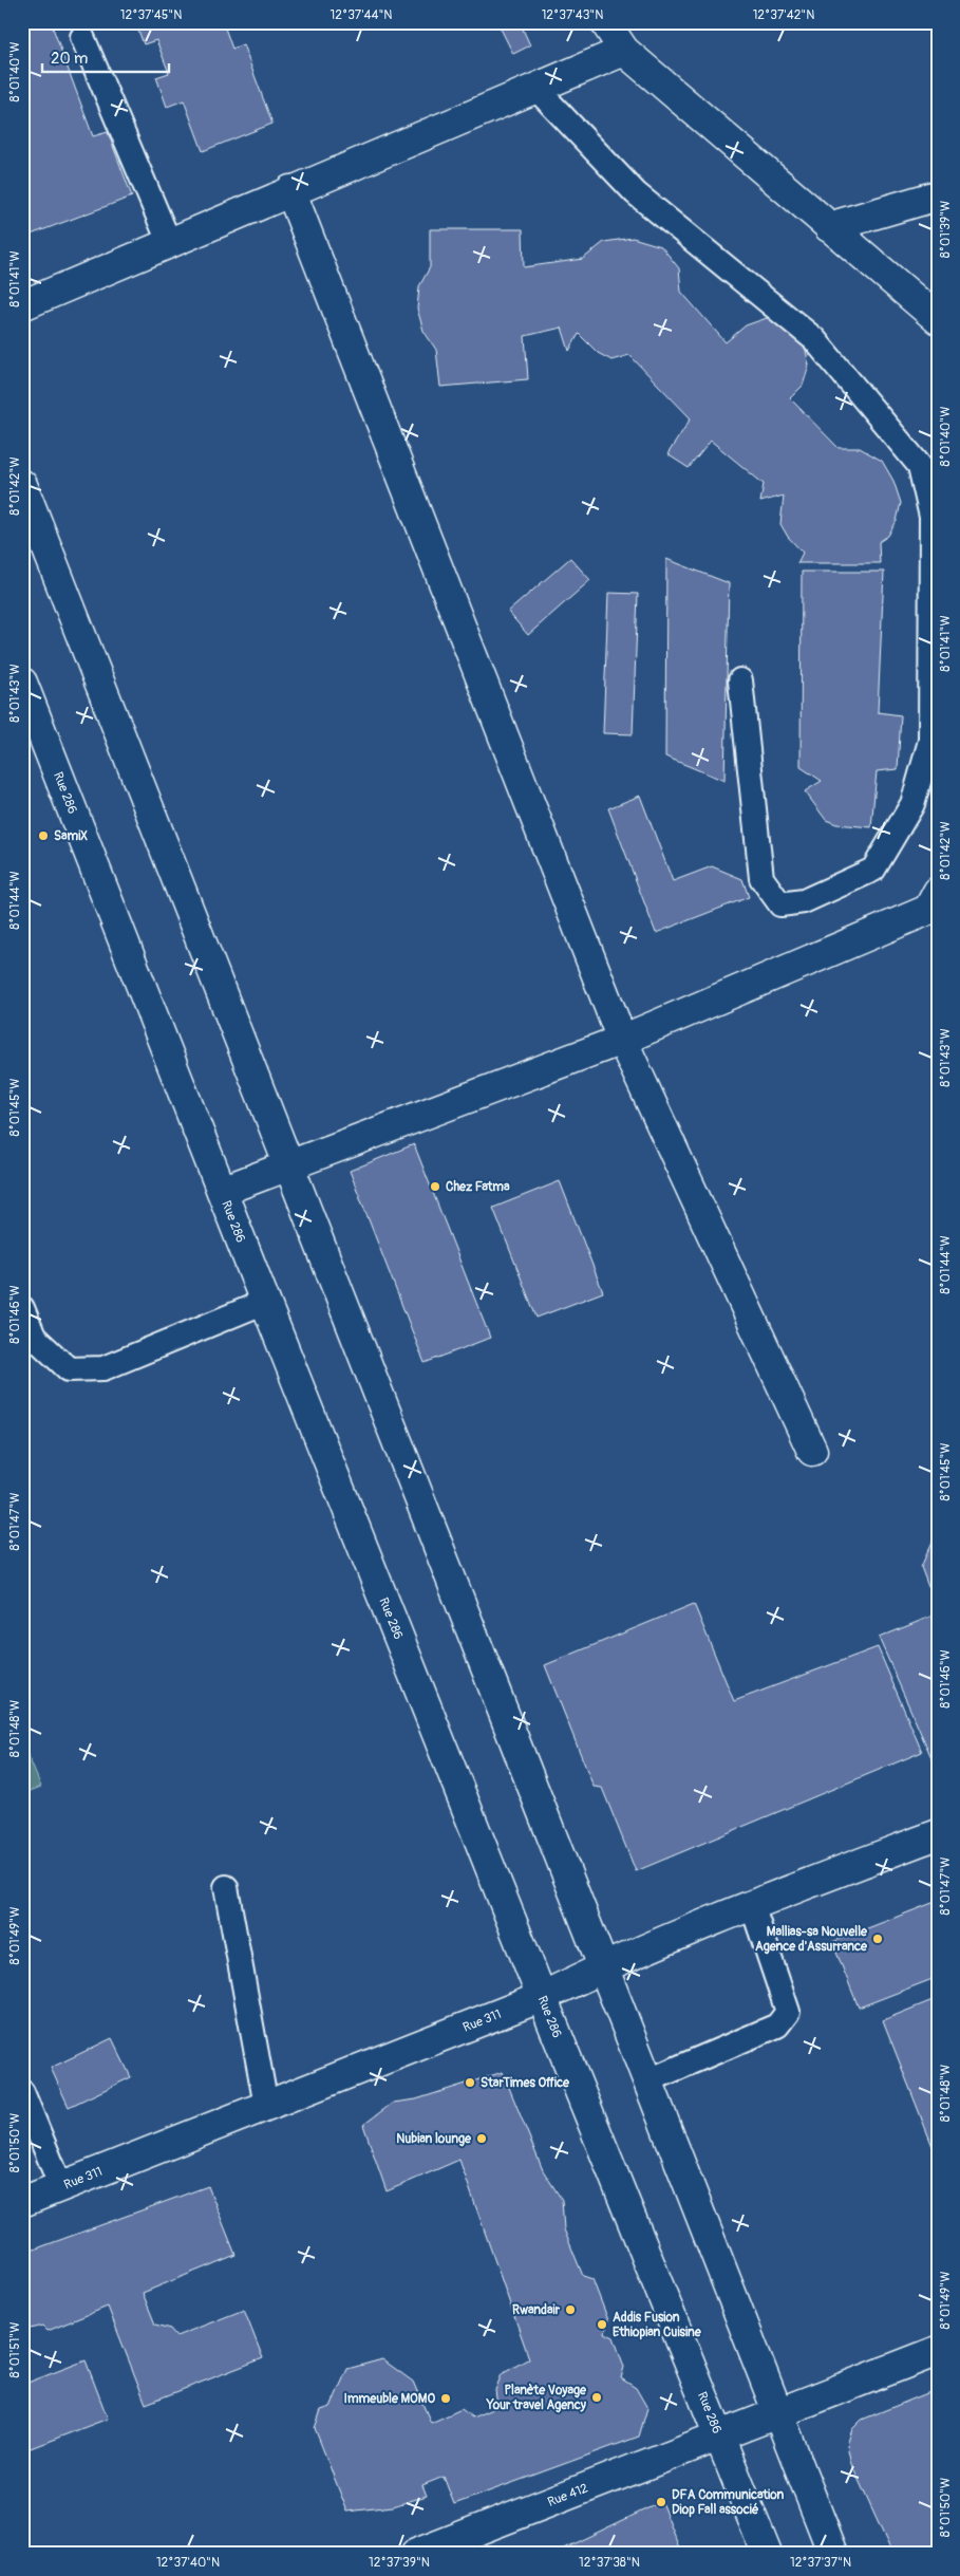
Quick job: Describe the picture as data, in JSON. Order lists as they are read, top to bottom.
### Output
{
  "streets": {
    "street": ["Rue 286", "Rue 311", "Rue 412"]
  },
  "crossings": [
    ["Rue 286", "Rue 311"],
    ["Rue 286", "Rue 412"]
  ],
  "places": [
    "SamiX",
    "Chez Fatma",
    "Mallias-sa Nouvelle Agence d'Assurrance",
    "StarTimes Office",
    "Nubian lounge",
    "Rwandair",
    "Addis Fusion Ethiopian Cuisine",
    "Planète Voyage Your travel Agency",
    "Immeuble MOMO",
    "DFA Communication Diop Fall associé"
  ],
  "scale_bar": "20 m",
  "coordinates": [
    "12°37'45\"N",
    "12°37'44\"N",
    "12°37'43\"N",
    "12°37'42\"N",
    "8°01'40\"W",
    "8°01'39\"W",
    "8°01'41\"W",
    "8°01'42\"W",
    "8°01'43\"W",
    "8°01'44\"W",
    "8°01'45\"W",
    "8°01'46\"W",
    "8°01'47\"W",
    "8°01'48\"W",
    "8°01'49\"W",
    "8°01'50\"W",
    "8°01'51\"W",
    "12°37'40\"N",
    "12°37'39\"N",
    "12°37'38\"N",
    "12°37'37\"N"
  ]
}
